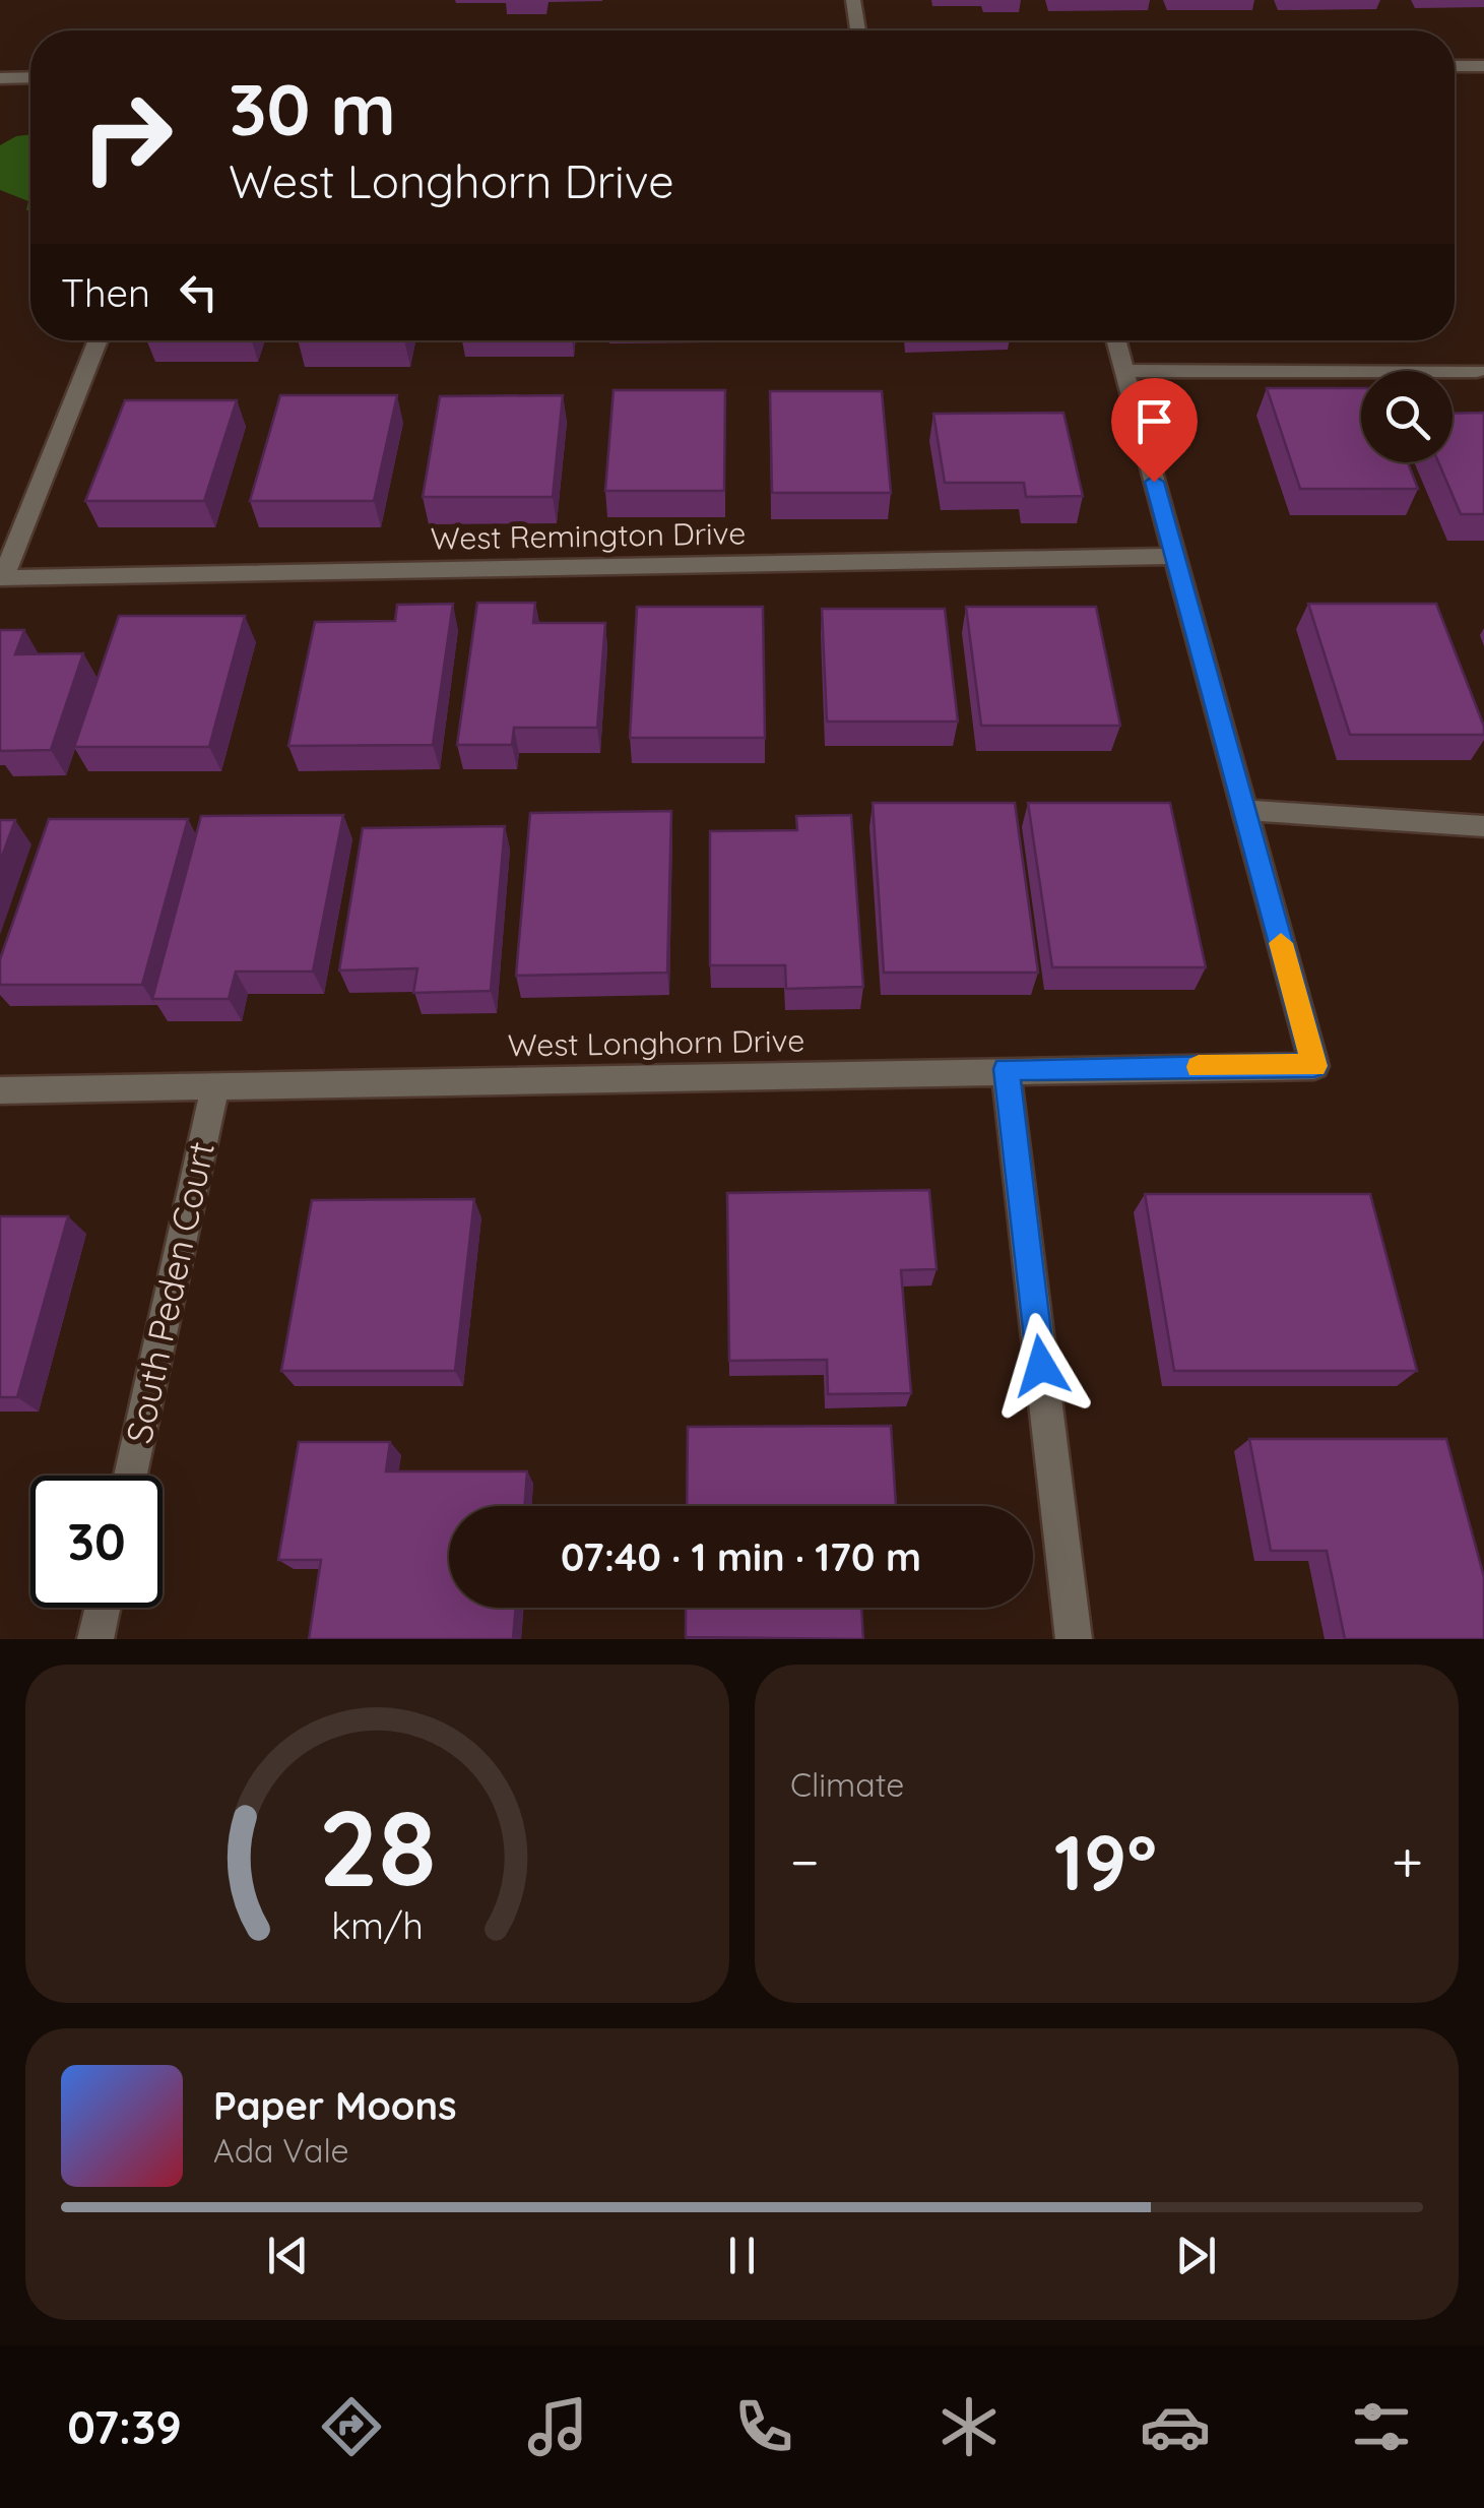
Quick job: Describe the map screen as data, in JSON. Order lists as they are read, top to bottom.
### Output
{
  "streets": {
    "street": ["West Remington Drive", "West Longhorn Drive", "South Peden Court"]
  },
  "crossings": [
    ["West Longhorn Drive", "South Peden Court"]
  ],
  "page": {
    "turn": ["30 m", "West Longhorn Drive"],
    "then": "Then",
    "limit": "30",
    "trip": "07:40 · 1 min · 170 m",
    "tile": "Climate",
    "heat": ["−", "19°", "+"],
    "song": ["Paper Moons", "Ada Vale"],
    "tabs": "07:39",
    "gauge": ["28", "km/h"]
  }
}
